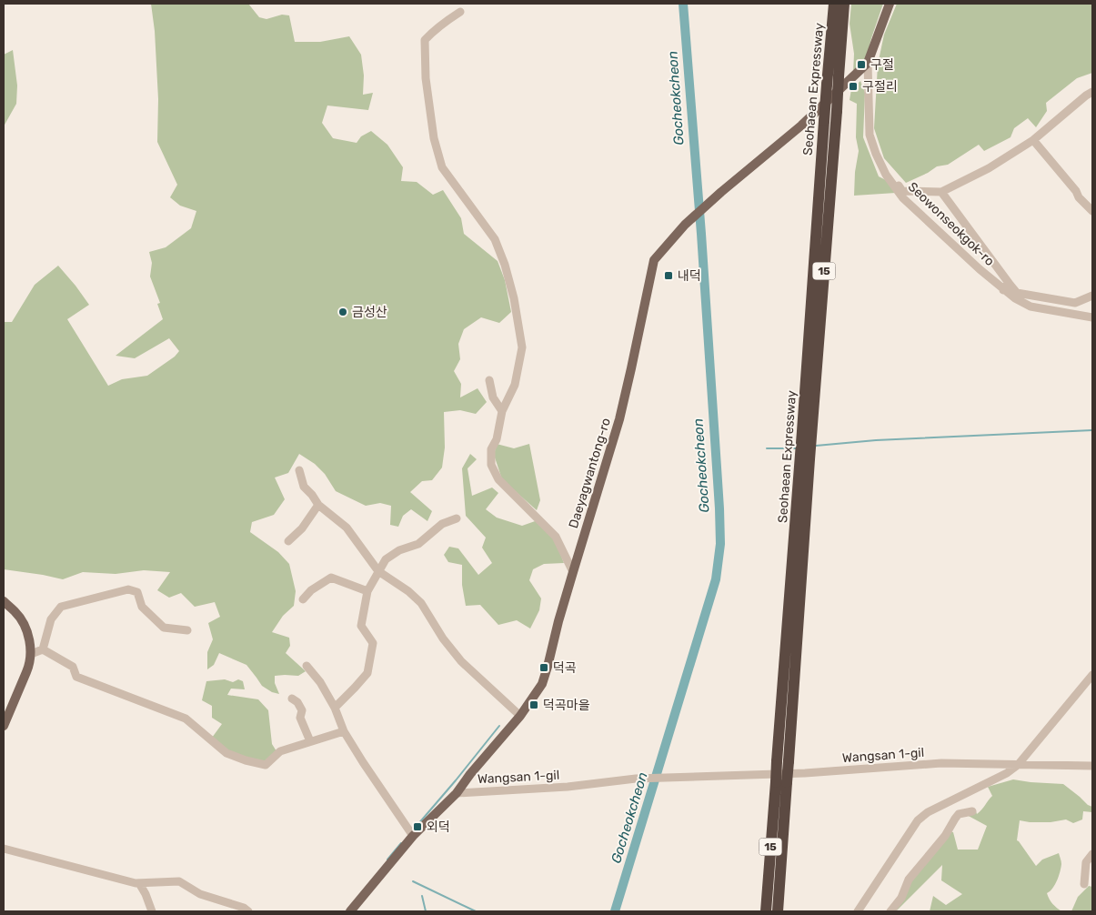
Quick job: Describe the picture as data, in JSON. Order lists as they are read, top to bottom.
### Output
{
  "streets": {
    "highway": ["Seohaean Expressway", "15"],
    "main road": ["Seowonseokgok-ro", "Daeyagwantong-ro"],
    "street": ["Wangsan 1-gil"]
  },
  "crossings": [
    ["Seowonseokgok-ro", "Daeyagwantong-ro"],
    ["Daeyagwantong-ro", "Wangsan 1-gil"]
  ],
  "water": ["Gocheokcheon"],
  "places": {
    "transit": [
      "구절",
      "구절리",
      "내덕",
      "덕곡",
      "덕곡마을",
      "외덕"
    ],
    "other": ["금성산"]
  }
}
